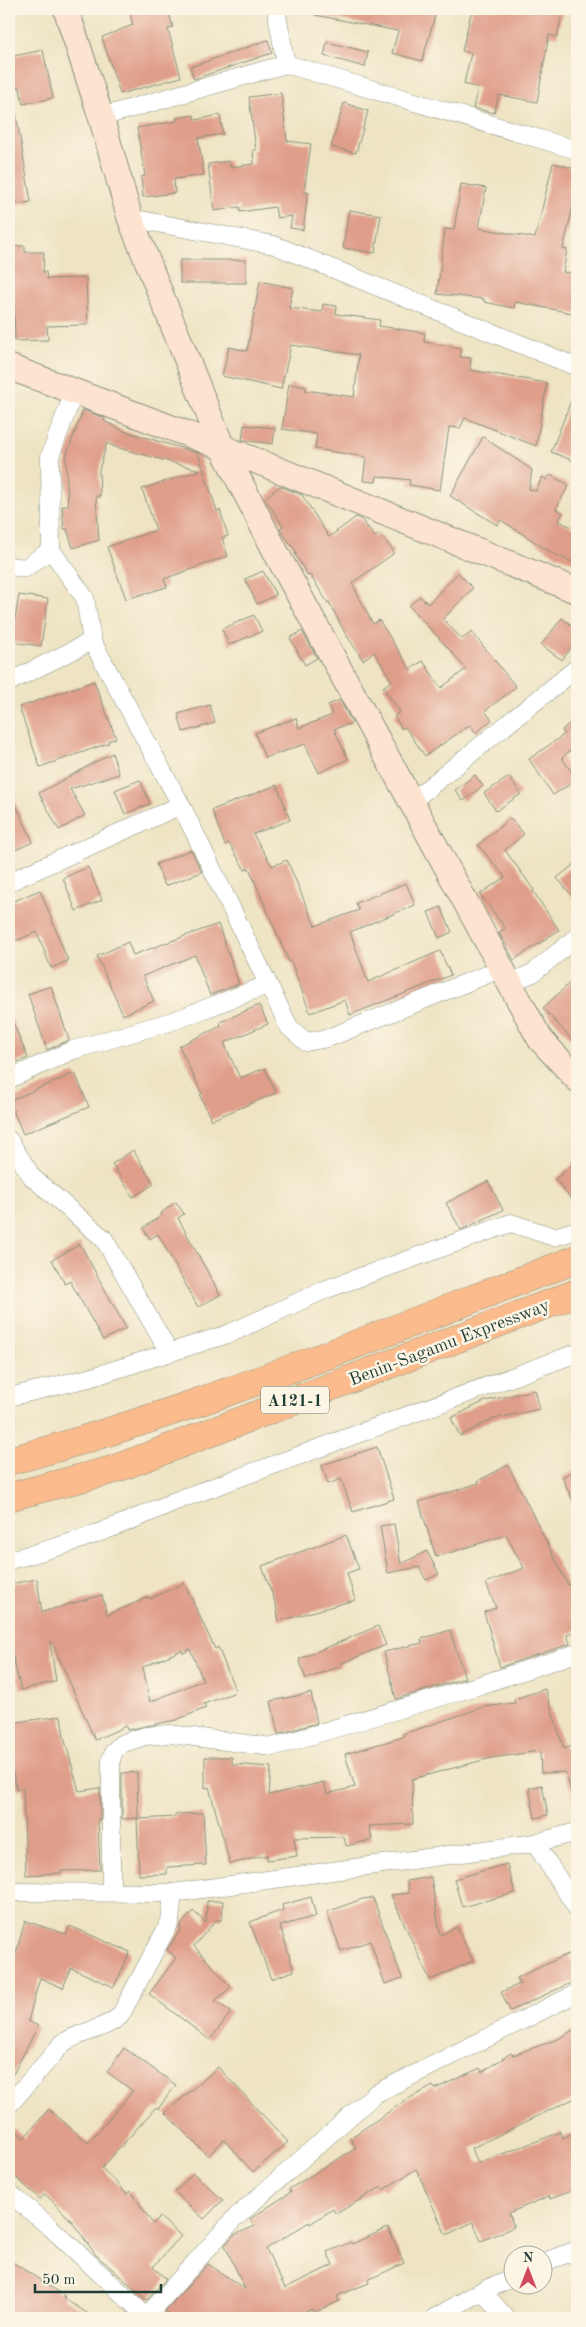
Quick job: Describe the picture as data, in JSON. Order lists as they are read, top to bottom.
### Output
{
  "streets": {
    "highway": ["Benin-Sagamu Expressway", "A121-1"]
  },
  "scale_bar": "50 m",
  "north": "top"
}
